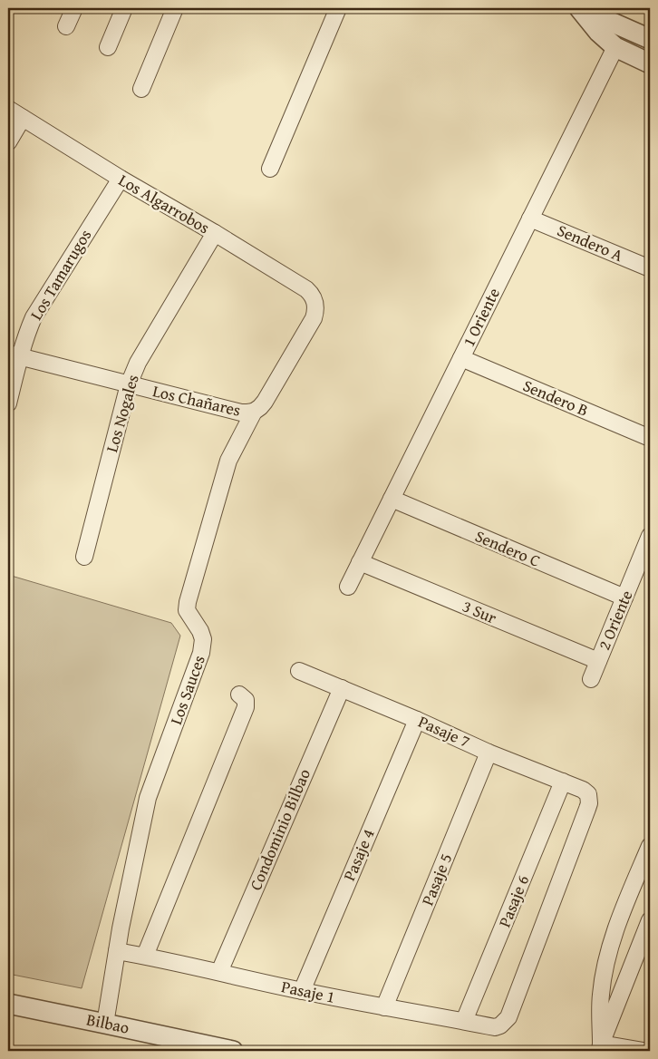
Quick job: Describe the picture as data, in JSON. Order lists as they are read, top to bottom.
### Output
{
  "streets": {
    "street": [
      "Los Algarrobos",
      "Sendero A",
      "Los Tamarugos",
      "1 Oriente",
      "Sendero B",
      "Los Chañares",
      "Los Nogales",
      "Sendero C",
      "3 Sur",
      "2 Oriente",
      "Los Sauces",
      "Pasaje 7",
      "Condominio Bilbao",
      "Pasaje 4",
      "Pasaje 5",
      "Pasaje 6",
      "Pasaje 1",
      "Bilbao"
    ]
  },
  "crossings": [
    ["Los Algarrobos", "Los Tamarugos"],
    ["Los Algarrobos", "Los Nogales"],
    ["Los Algarrobos", "Los Sauces"],
    ["Sendero A", "1 Oriente"],
    ["Los Tamarugos", "Los Chañares"],
    ["1 Oriente", "Sendero B"],
    ["1 Oriente", "Sendero C"],
    ["1 Oriente", "3 Sur"],
    ["Los Chañares", "Los Nogales"],
    ["Los Chañares", "Los Sauces"],
    ["Sendero C", "2 Oriente"],
    ["3 Sur", "2 Oriente"],
    ["Los Sauces", "Pasaje 1"],
    ["Los Sauces", "Bilbao"],
    ["Pasaje 7", "Condominio Bilbao"],
    ["Pasaje 7", "Pasaje 4"],
    ["Pasaje 7", "Pasaje 5"],
    ["Pasaje 7", "Pasaje 6"],
    ["Pasaje 7", "Pasaje 1"],
    ["Condominio Bilbao", "Pasaje 1"],
    ["Pasaje 4", "Pasaje 1"],
    ["Pasaje 5", "Pasaje 1"],
    ["Pasaje 6", "Pasaje 1"]
  ]
}
